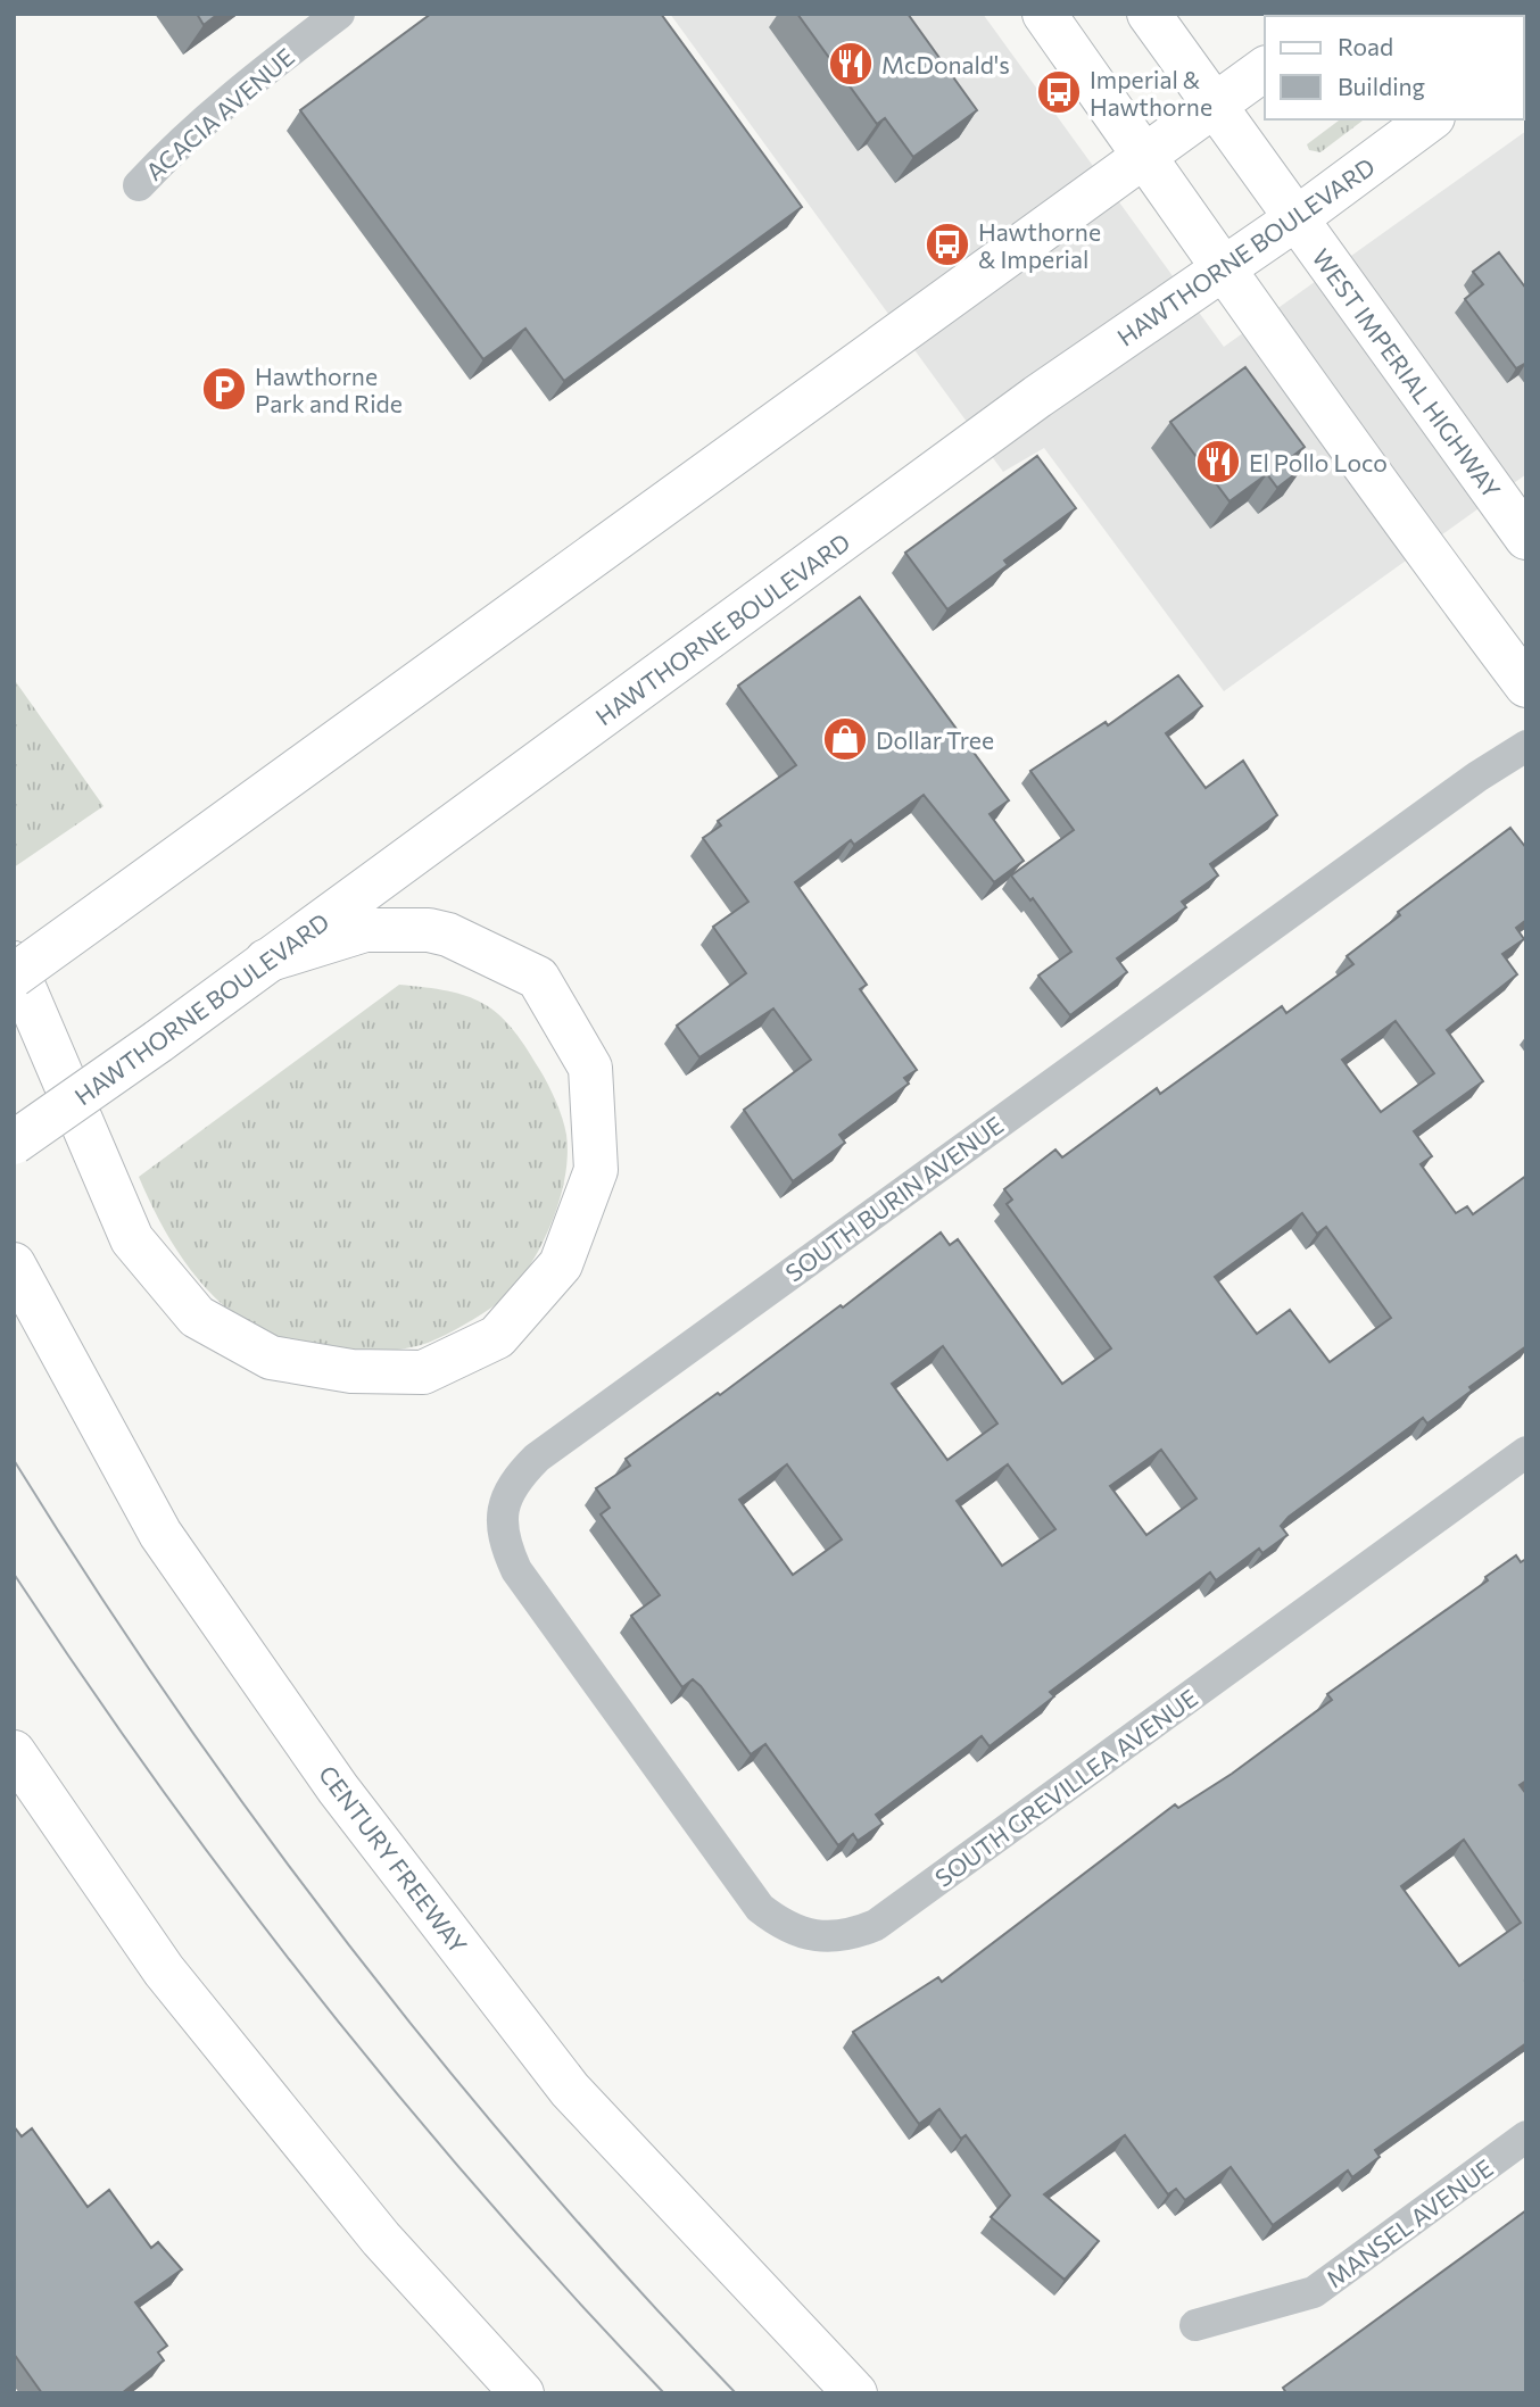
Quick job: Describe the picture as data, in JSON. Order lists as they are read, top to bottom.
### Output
{
  "streets": {
    "main road": ["HAWTHORNE BOULEVARD", "WEST IMPERIAL HIGHWAY", "CENTURY FREEWAY"],
    "street": [
      "ACACIA AVENUE",
      "SOUTH BURIN AVENUE",
      "SOUTH GREVILLEA AVENUE",
      "MANSEL AVENUE"
    ]
  },
  "crossings": [
    ["HAWTHORNE BOULEVARD", "WEST IMPERIAL HIGHWAY"],
    ["SOUTH BURIN AVENUE", "SOUTH GREVILLEA AVENUE"]
  ],
  "places": {
    "restaurant": ["McDonald's", "El Pollo Loco"],
    "bus stop": ["Imperial & Hawthorne", "Hawthorne & Imperial"],
    "parking": ["Hawthorne Park and Ride"],
    "shop": ["Dollar Tree"]
  },
  "legend": ["Road", "Building"]
}
